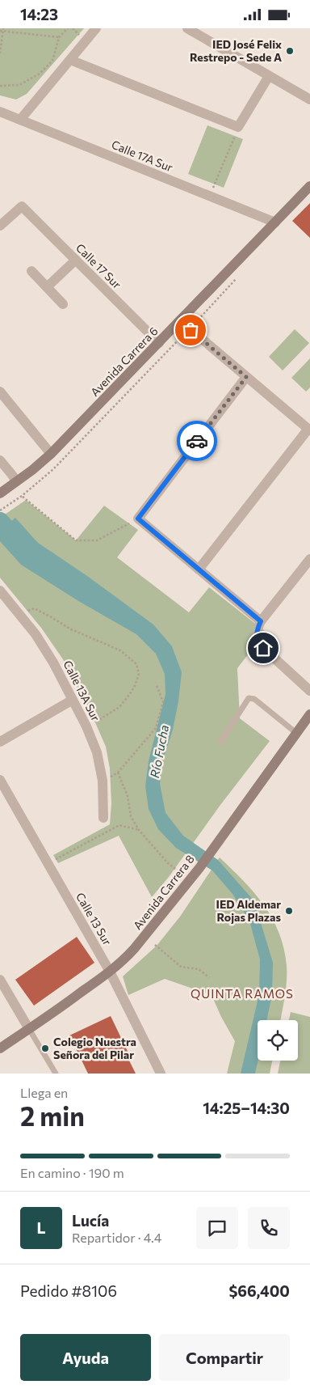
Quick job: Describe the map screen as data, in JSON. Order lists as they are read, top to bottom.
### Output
{
  "streets": {
    "main road": ["Avenida Carrera 6", "Avenida Carrera 8"],
    "street": [
      "Calle 17A Sur",
      "Calle 17 Sur",
      "Calle 13A Sur",
      "Calle 13 Sur"
    ]
  },
  "crossings": [
    ["Calle 17A Sur", "Avenida Carrera 6"],
    ["Calle 17 Sur", "Avenida Carrera 6"],
    ["Avenida Carrera 8", "Calle 13 Sur"]
  ],
  "districts": ["QUINTA RAMOS"],
  "water": ["Río Fucha"],
  "places": ["IED José Felix Restrepo - Sede A", "IED Aldemar Rojas Plazas", "Colegio Nuestra Señora del Pilar"],
  "page": {
    "status": "14:23",
    "heading": ["2 min", "Llega en", "14:25–14:30"],
    "panel": [
      "Lucía",
      "Repartidor · 4.4",
      "Pedido #8106",
      "$66,400"
    ],
    "bar": "En camino · 190 m",
    "round": "L",
    "buttons": ["Ayuda", "Compartir"]
  }
}
